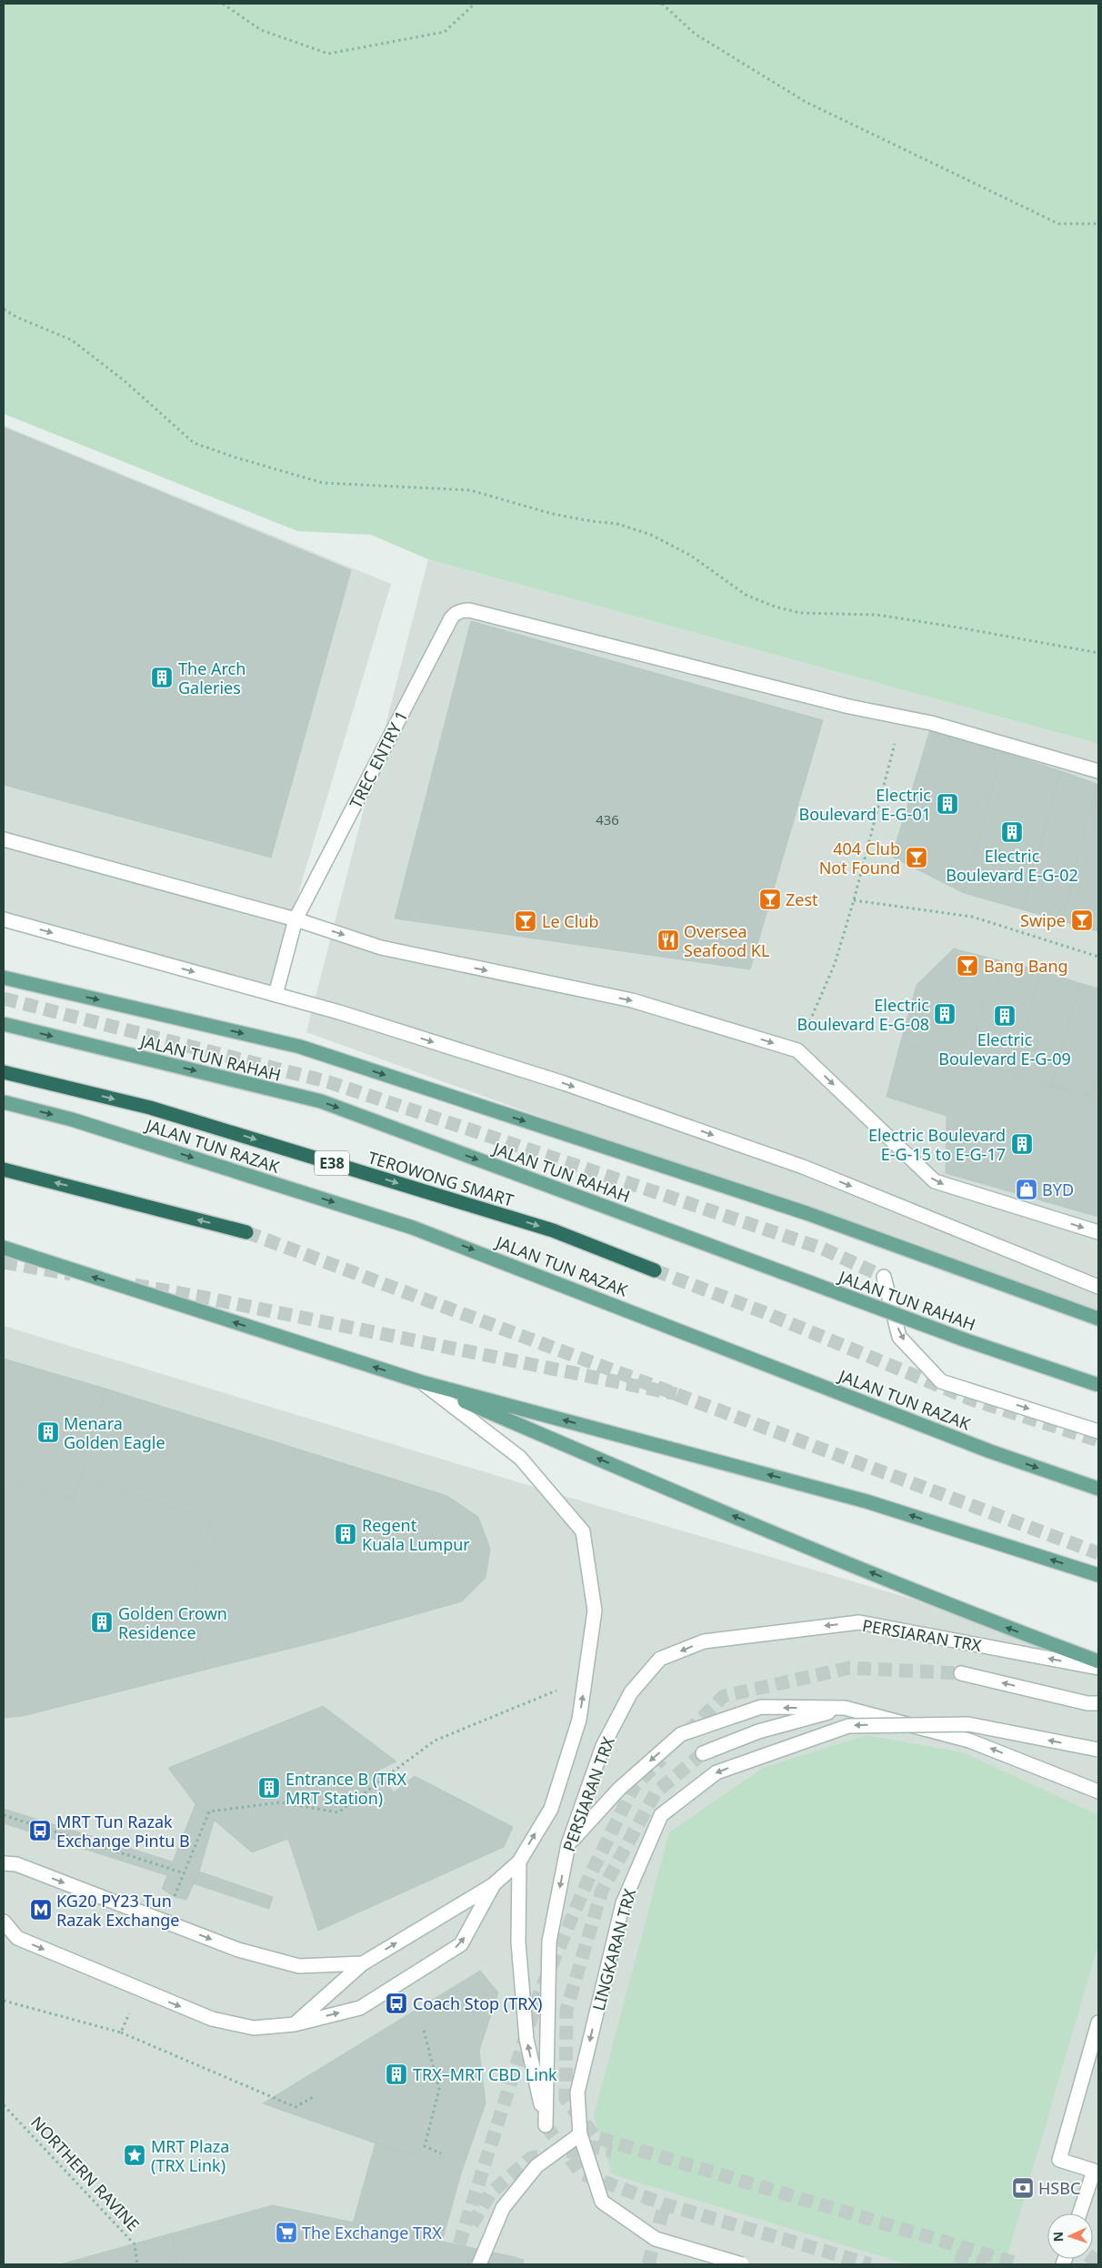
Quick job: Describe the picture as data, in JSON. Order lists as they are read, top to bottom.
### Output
{
  "streets": {
    "highway": ["E38", "TEROWONG SMART"],
    "main road": ["JALAN TUN RAHAH", "JALAN TUN RAZAK"],
    "street": ["TREC ENTRY 1", "PERSIARAN TRX", "LINGKARAN TRX"],
    "path": ["NORTHERN RAVINE"]
  },
  "places": {
    "building": [
      "The Arch Galeries",
      "Electric Boulevard E-G-01",
      "Electric Boulevard E-G-02",
      "Electric Boulevard E-G-08",
      "Electric Boulevard E-G-09",
      "Electric Boulevard E-G-15 to E-G-17",
      "Menara Golden Eagle",
      "Regent Kuala Lumpur",
      "Golden Crown Residence",
      "Entrance B (TRX MRT Station)",
      "TRX–MRT CBD Link"
    ],
    "bar": [
      "404 Club Not Found",
      "Zest",
      "Swipe",
      "Le Club",
      "Bang Bang"
    ],
    "restaurant": ["Oversea Seafood KL"],
    "shop": ["BYD"],
    "bus stop": ["MRT Tun Razak Exchange Pintu B", "Coach Stop (TRX)"],
    "metro station": ["KG20 PY23 Tun Razak Exchange"],
    "place": ["MRT Plaza (TRX Link)"],
    "bank": ["HSBC"],
    "supermarket": ["The Exchange TRX"]
  },
  "house_numbers": ["436"],
  "north": "left"
}
